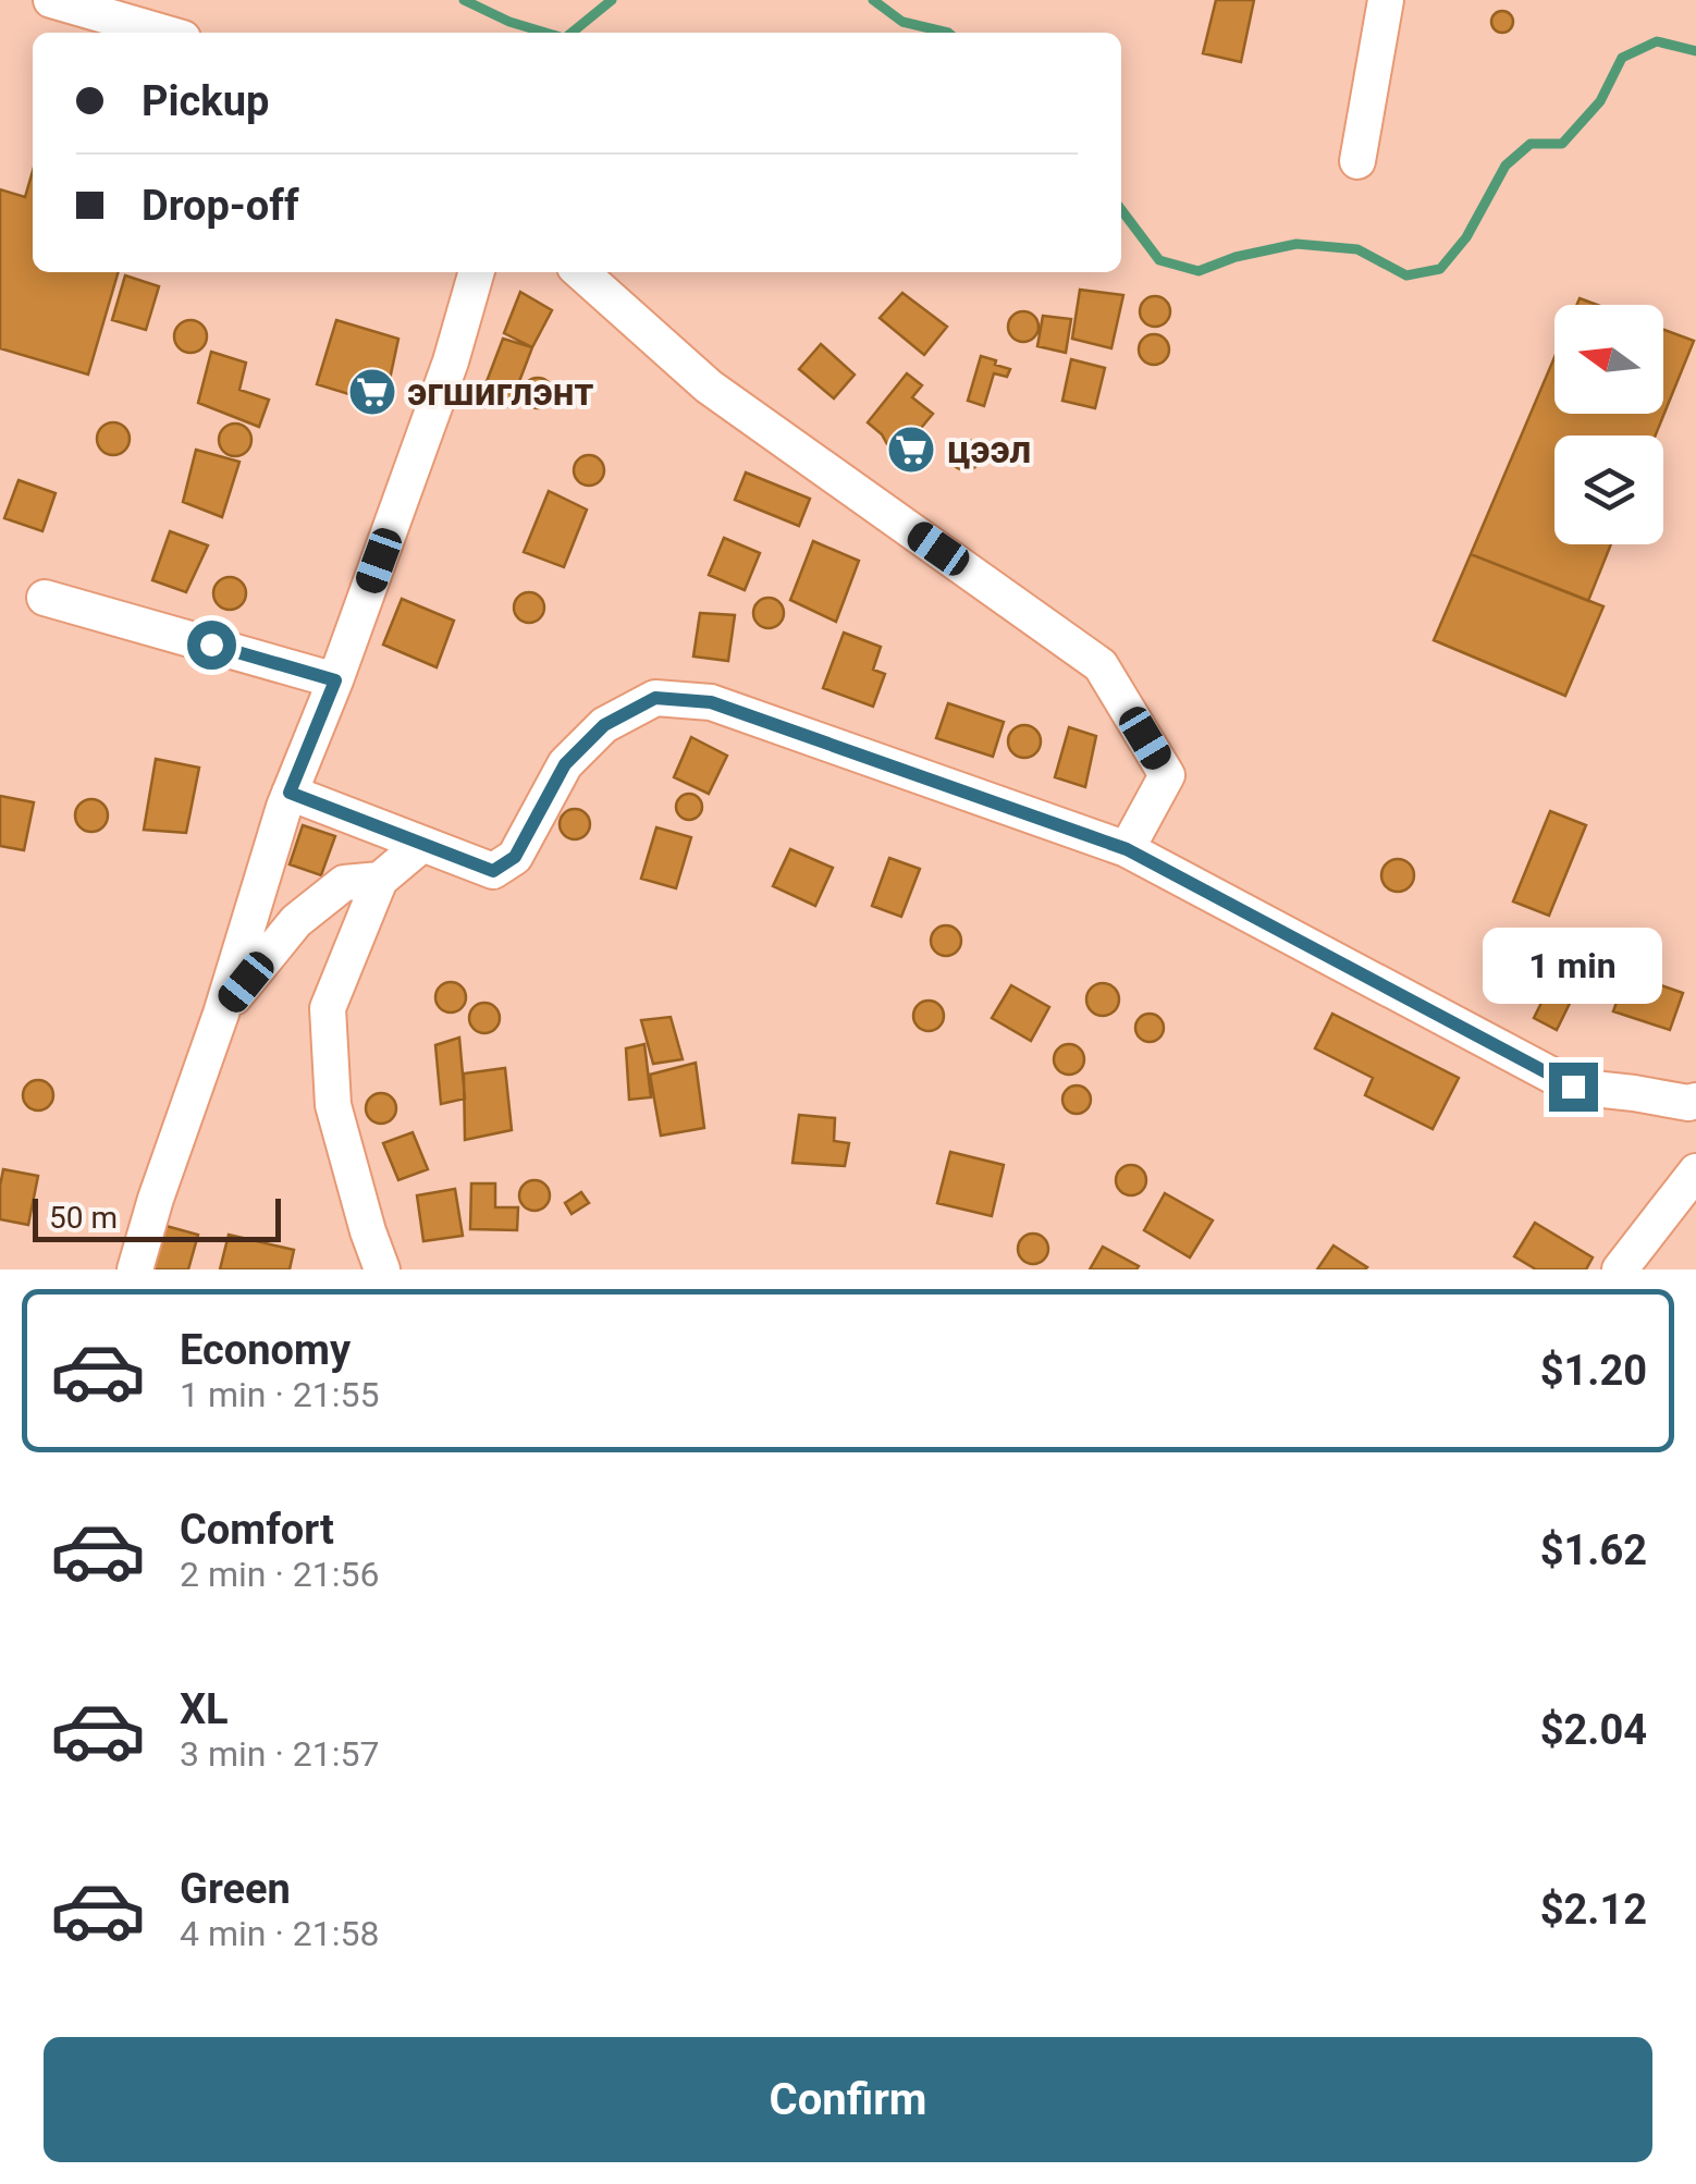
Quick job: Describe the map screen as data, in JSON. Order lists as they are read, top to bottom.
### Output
{
  "places": {
    "supermarket": ["эгшиглэнт", "цээл"]
  },
  "scale_bar": "50 m",
  "north": "left",
  "page": {
    "banner": ["Pickup", "Drop-off"],
    "bubble": "1 min",
    "scale": "50 m",
    "list": [
      {
        "name": "Economy",
        "note": "1 min · 21:55",
        "value": "$1.20"
      },
      {
        "name": "Comfort",
        "note": "2 min · 21:56",
        "value": "$1.62"
      },
      {
        "name": "XL",
        "note": "3 min · 21:57",
        "value": "$2.04"
      },
      {
        "name": "Green",
        "note": "4 min · 21:58",
        "value": "$2.12"
      }
    ],
    "buttons": "Confirm"
  }
}
